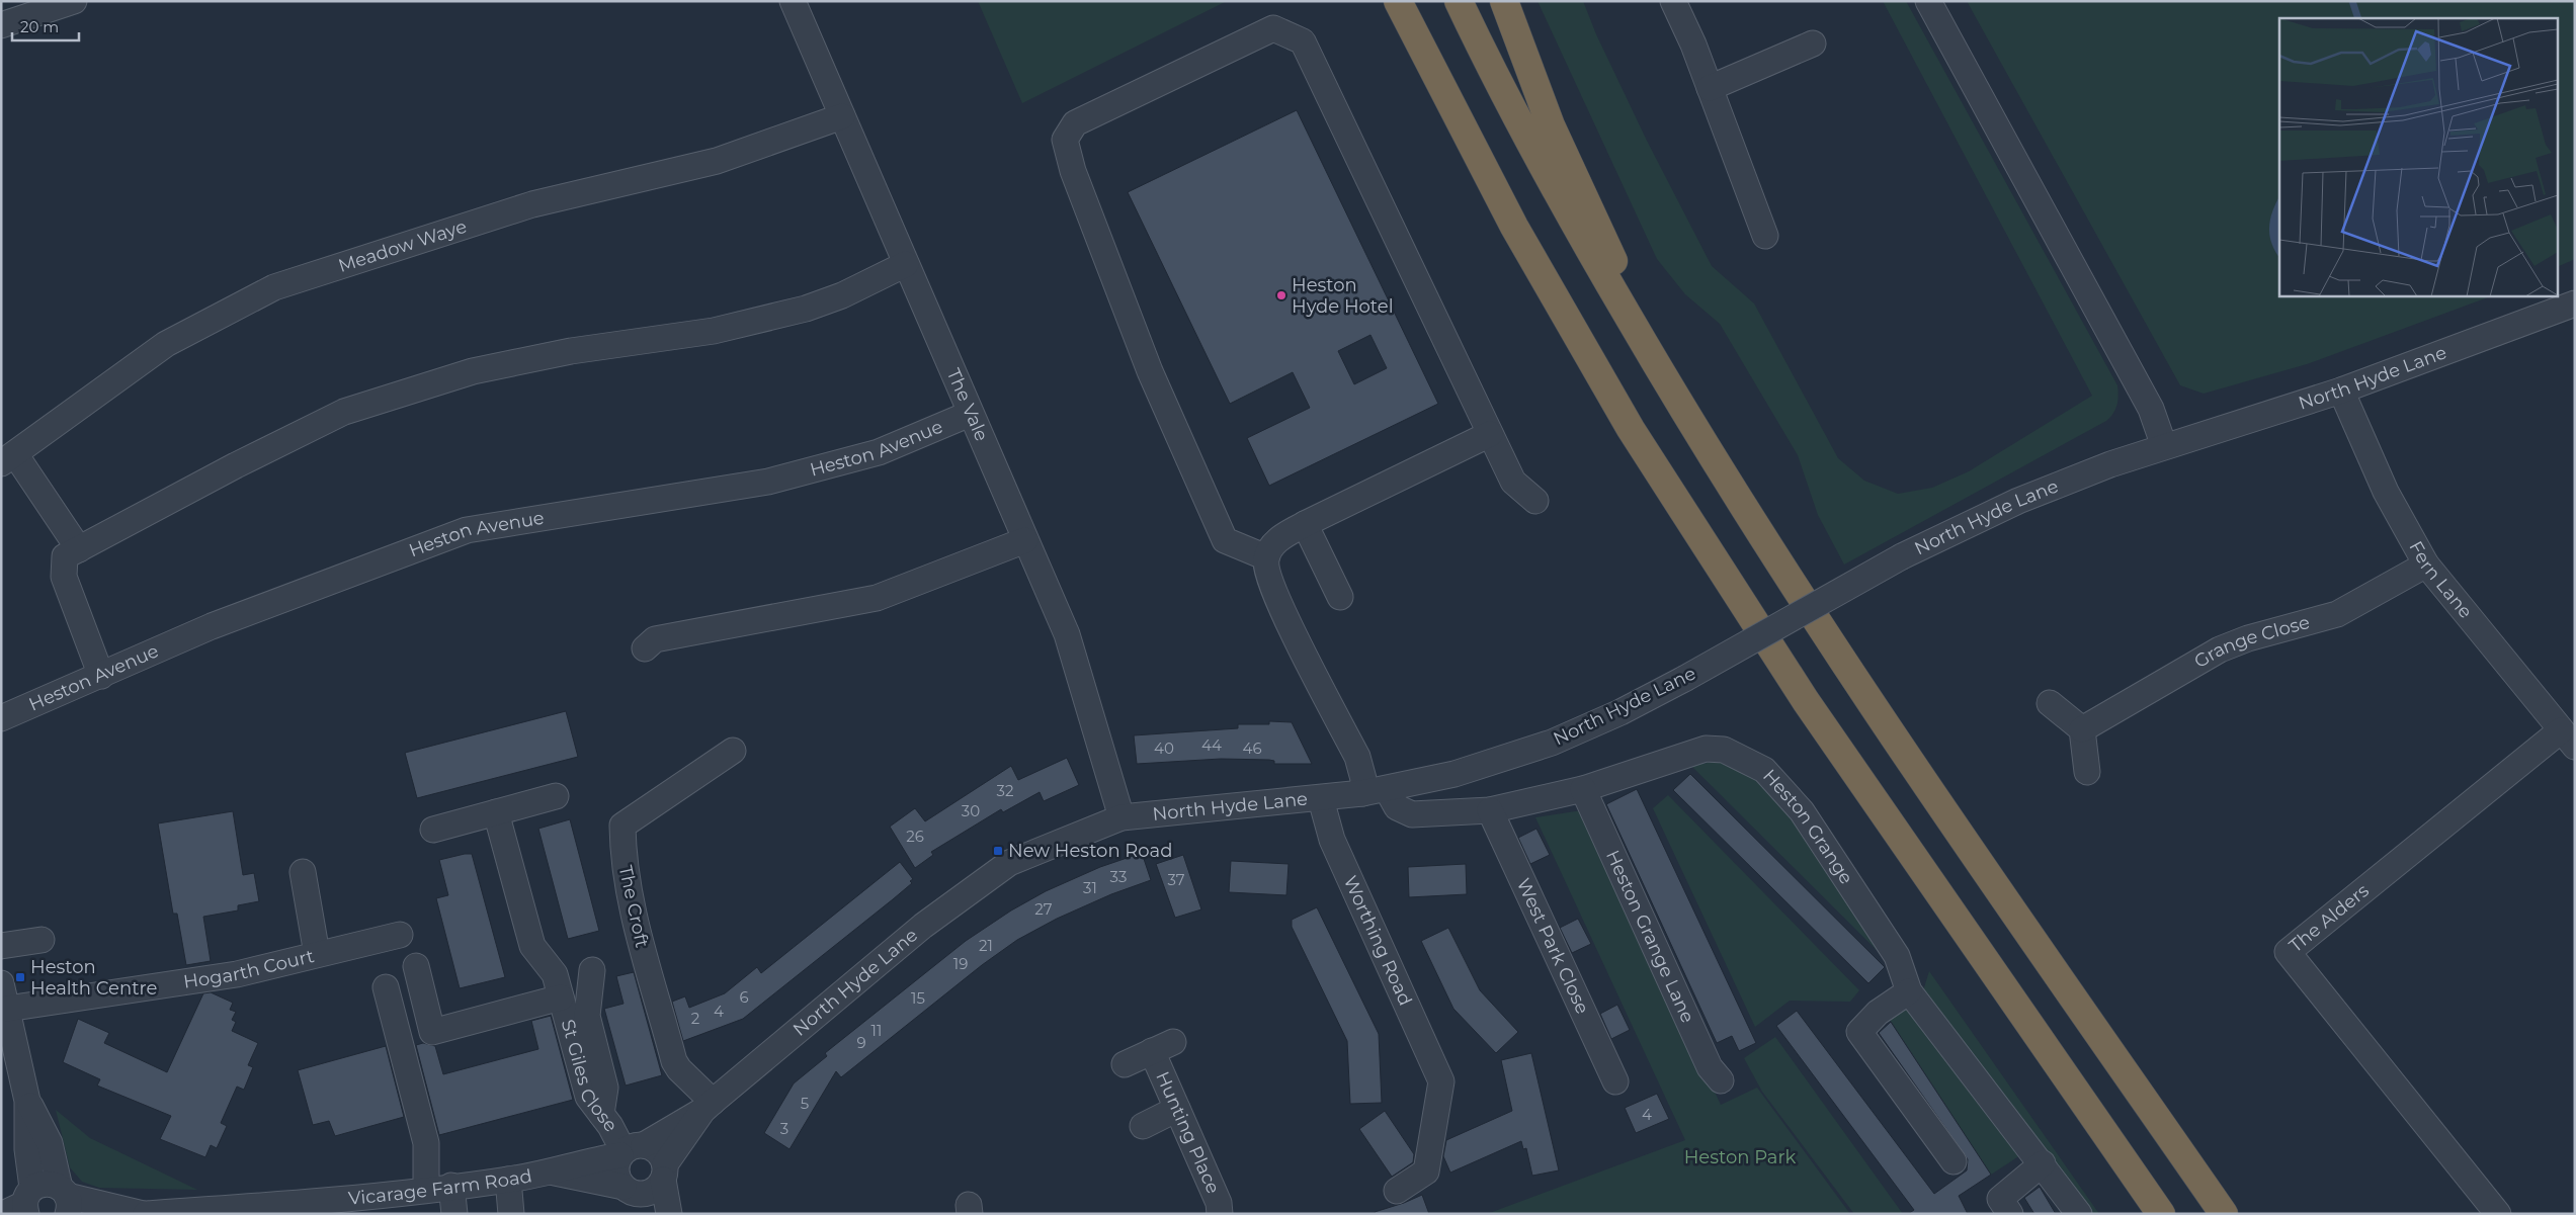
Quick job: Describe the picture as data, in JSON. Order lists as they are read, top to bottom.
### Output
{
  "streets": {
    "street": [
      "Meadow Waye",
      "North Hyde Lane",
      "The Vale",
      "Heston Avenue",
      "Fern Lane",
      "Grange Close",
      "Heston Grange",
      "The Croft",
      "The Alders",
      "Heston Grange Lane",
      "Worthing Road",
      "West Park Close",
      "Hogarth Court",
      "St Giles Close",
      "Hunting Place",
      "Vicarage Farm Road"
    ]
  },
  "crossings": [
    ["Meadow Waye", "The Vale"],
    ["North Hyde Lane", "The Vale"],
    ["North Hyde Lane", "Fern Lane"],
    ["North Hyde Lane", "Heston Grange"],
    ["North Hyde Lane", "The Croft"],
    ["North Hyde Lane", "Worthing Road"],
    ["North Hyde Lane", "St Giles Close"],
    ["North Hyde Lane", "Vicarage Farm Road"],
    ["The Vale", "Heston Avenue"],
    ["Fern Lane", "Grange Close"],
    ["Fern Lane", "The Alders"],
    ["Heston Grange", "Heston Grange Lane"],
    ["Heston Grange", "West Park Close"],
    ["St Giles Close", "Vicarage Farm Road"]
  ],
  "parks": ["Heston Park"],
  "places": {
    "other": ["Heston Hyde Hotel"],
    "transit": ["New Heston Road", "Heston Health Centre"]
  },
  "house_numbers": [
    "44",
    "40",
    "46",
    "32",
    "30",
    "26",
    "33",
    "37",
    "31",
    "27",
    "21",
    "19",
    "6",
    "15",
    "4",
    "2",
    "11",
    "9",
    "5",
    "4",
    "3"
  ],
  "scale_bar": "20 m"
}
